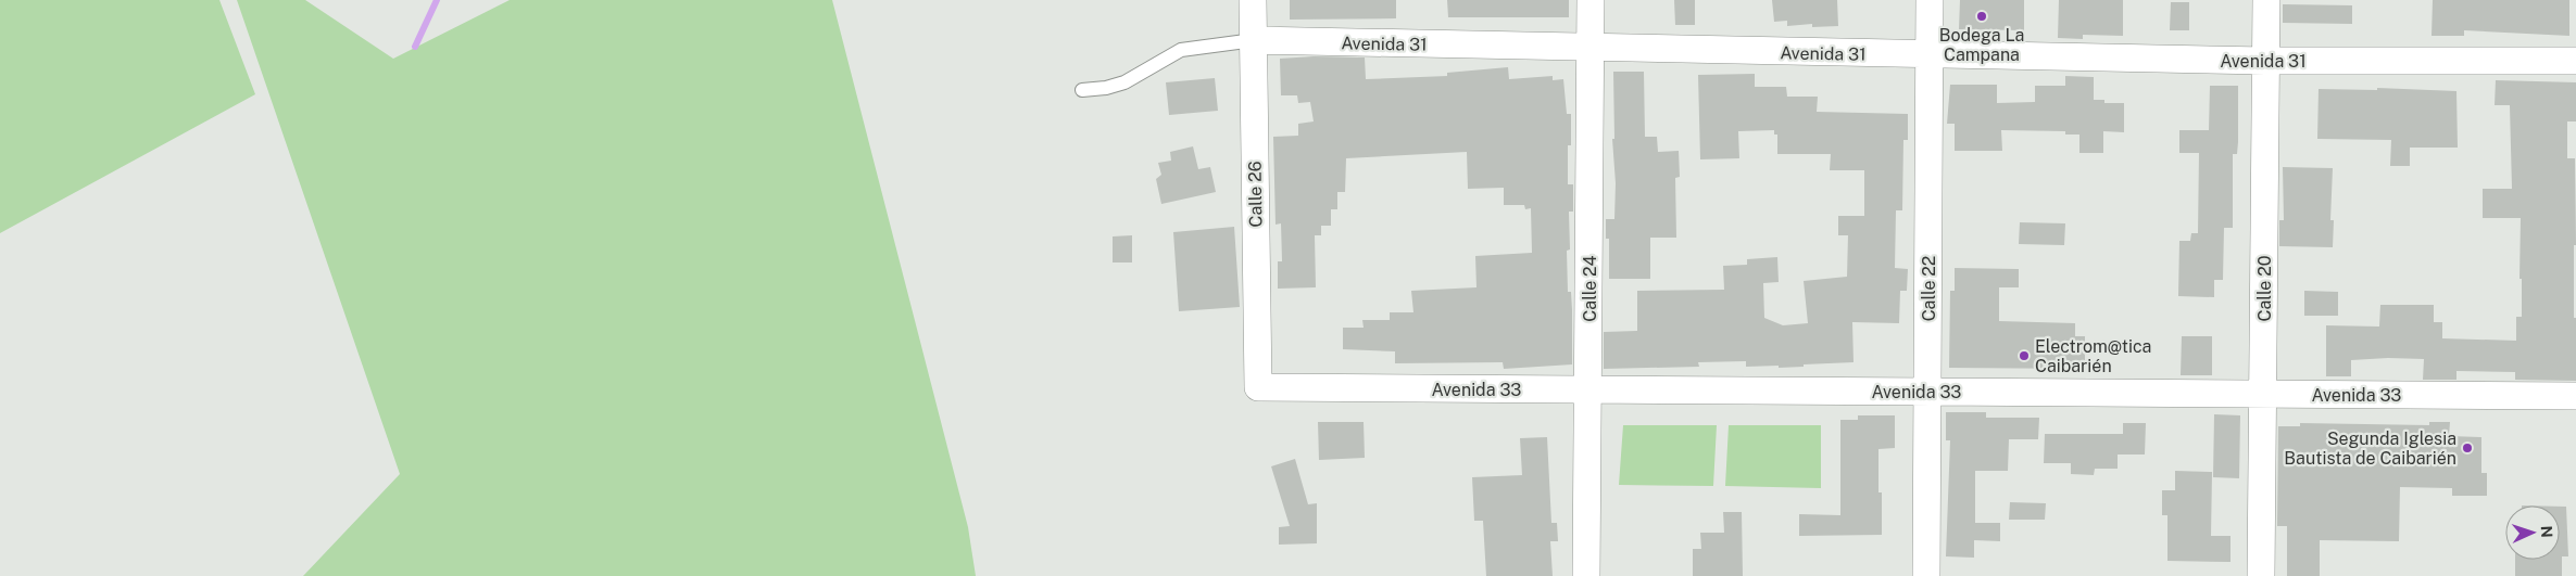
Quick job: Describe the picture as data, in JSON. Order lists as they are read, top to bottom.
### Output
{
  "streets": {
    "street": [
      "Avenida 31",
      "Calle 26",
      "Calle 24",
      "Calle 22",
      "Calle 20",
      "Avenida 33"
    ]
  },
  "crossings": [
    ["Avenida 31", "Calle 26"],
    ["Avenida 31", "Calle 24"],
    ["Avenida 31", "Calle 22"],
    ["Avenida 31", "Calle 20"],
    ["Calle 26", "Avenida 33"],
    ["Calle 24", "Avenida 33"],
    ["Calle 22", "Avenida 33"],
    ["Calle 20", "Avenida 33"]
  ],
  "places": ["Bodega La Campana", "Electrom@tica Caibarién", "Segunda Iglesia Bautista de Caibarién"],
  "north": "right"
}
